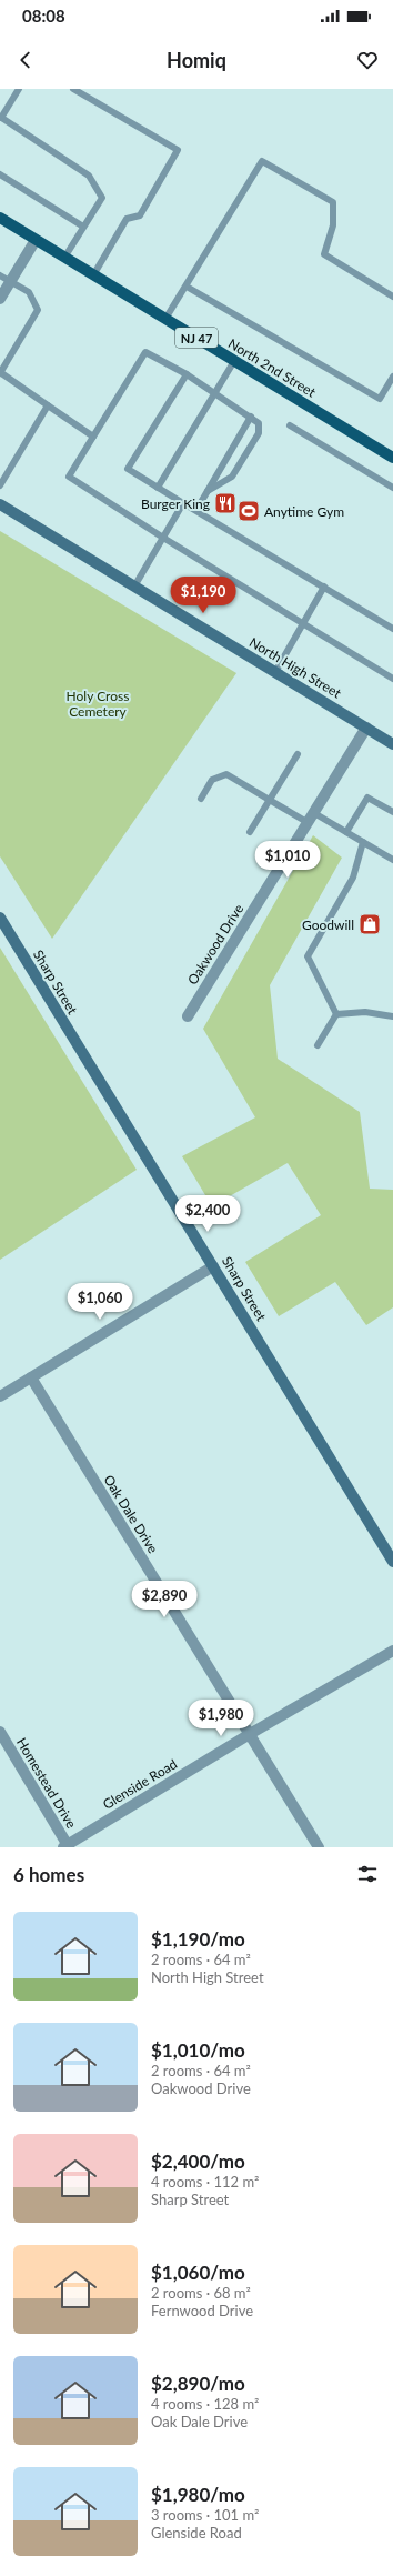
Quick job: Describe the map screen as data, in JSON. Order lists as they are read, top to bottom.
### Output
{
  "streets": {
    "main road": ["NJ 47", "North 2nd Street"],
    "street": [
      "North High Street",
      "Oakwood Drive",
      "Sharp Street",
      "Oak Dale Drive",
      "Homestead Drive",
      "Glenside Road"
    ]
  },
  "crossings": [
    ["North High Street", "Oakwood Drive"],
    ["Oak Dale Drive", "Glenside Road"],
    ["Homestead Drive", "Glenside Road"]
  ],
  "parks": ["Holy Cross Cemetery"],
  "places": {
    "restaurant": ["Burger King"],
    "sports": ["Anytime Gym"],
    "shop": ["Goodwill"]
  },
  "page": {
    "status": "08:08",
    "header": "Homiq",
    "price": [
      "$1,190",
      "$1,010",
      "$2,400",
      "$1,060",
      "$2,890",
      "$1,980"
    ],
    "heading": "6 homes",
    "list": [
      {
        "name": "$1,190/mo",
        "note": "2 rooms · 64 m² · North High Street"
      },
      {
        "name": "$1,010/mo",
        "note": "2 rooms · 64 m² · Oakwood Drive"
      },
      {
        "name": "$2,400/mo",
        "note": "4 rooms · 112 m² · Sharp Street"
      },
      {
        "name": "$1,060/mo",
        "note": "2 rooms · 68 m² · Fernwood Drive"
      },
      {
        "name": "$2,890/mo",
        "note": "4 rooms · 128 m² · Oak Dale Drive"
      },
      {
        "name": "$1,980/mo",
        "note": "3 rooms · 101 m² · Glenside Road"
      }
    ]
  }
}
